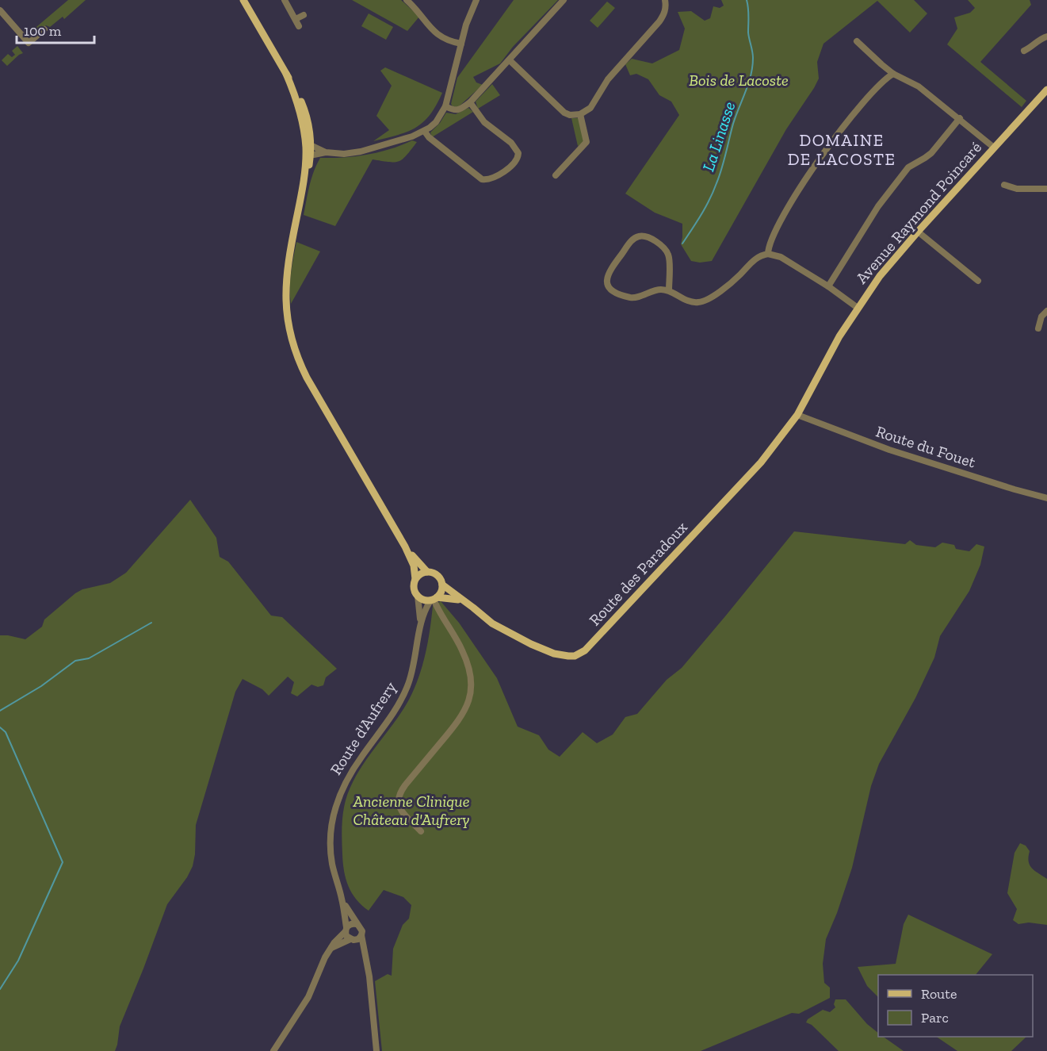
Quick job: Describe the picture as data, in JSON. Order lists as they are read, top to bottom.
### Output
{
  "streets": {
    "main road": ["Avenue Raymond Poincaré", "Route des Paradoux"],
    "street": ["Route du Fouet", "Route d'Aufrery"]
  },
  "crossings": [
    ["Avenue Raymond Poincaré", "Route du Fouet"],
    ["Avenue Raymond Poincaré", "Route des Paradoux"],
    ["Route du Fouet", "Route des Paradoux"]
  ],
  "districts": ["DOMAINE DE LACOSTE"],
  "water": ["La Linasse"],
  "parks": ["Bois de Lacoste", "Ancienne Clinique Château d'Aufrery"],
  "legend": ["Route", "Parc"],
  "scale_bar": "100 m"
}
